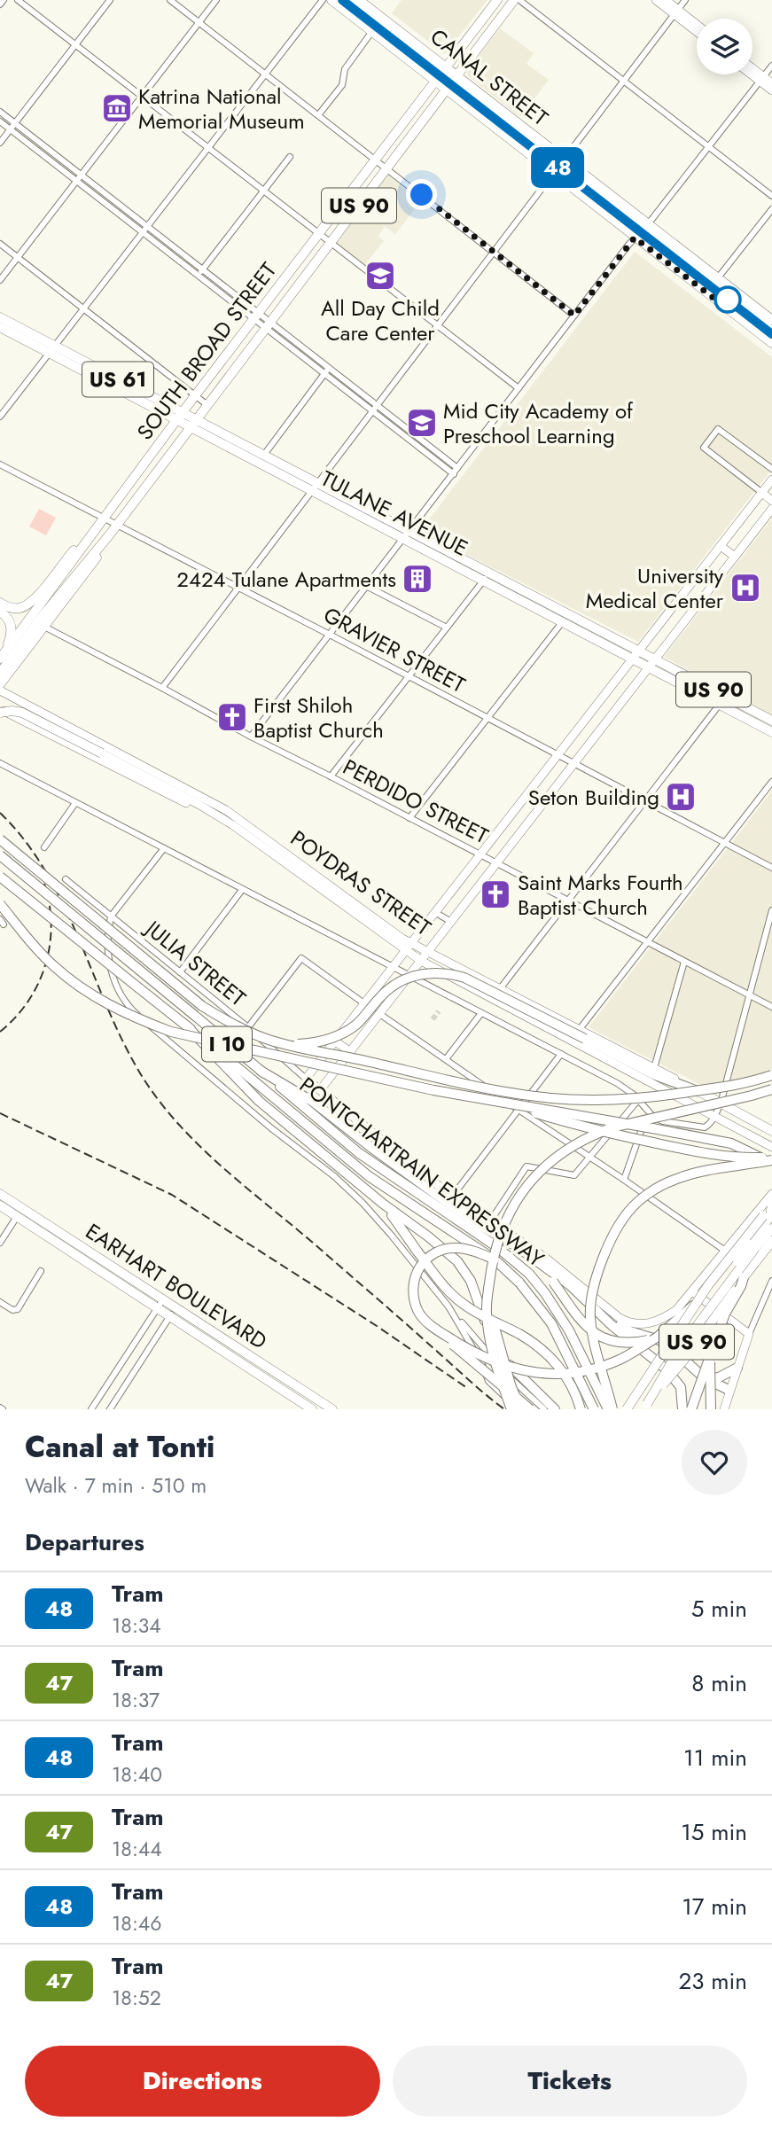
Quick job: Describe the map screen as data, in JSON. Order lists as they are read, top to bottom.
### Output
{
  "streets": {
    "highway": ["I 10", "PONTCHARTRAIN EXPRESSWAY"],
    "main road": [
      "CANAL STREET",
      "US 90",
      "SOUTH BROAD STREET",
      "US 61",
      "TULANE AVENUE",
      "POYDRAS STREET",
      "EARHART BOULEVARD"
    ],
    "street": ["GRAVIER STREET", "PERDIDO STREET", "JULIA STREET"]
  },
  "crossings": [
    ["CANAL STREET", "US 90"],
    ["CANAL STREET", "SOUTH BROAD STREET"],
    ["US 90", "SOUTH BROAD STREET"],
    ["SOUTH BROAD STREET", "TULANE AVENUE"],
    ["SOUTH BROAD STREET", "GRAVIER STREET"],
    ["SOUTH BROAD STREET", "PERDIDO STREET"]
  ],
  "places": {
    "museum": ["Katrina National Memorial Museum"],
    "school or university": ["All Day Child Care Center", "Mid City Academy of Preschool Learning"],
    "building": ["2424 Tulane Apartments"],
    "hospital": ["University Medical Center", "Seton Building"],
    "church": ["First Shiloh Baptist Church", "Saint Marks Fourth Baptist Church"]
  },
  "lines": ["tram line 48"],
  "page": {
    "on_map": "48",
    "heading": [
      ["Canal at Tonti", "Walk · 7 min · 510 m"],
      "Departures"
    ],
    "list": [
      {
        "mark": "48",
        "name": "Tram",
        "note": "18:34",
        "value": "5 min"
      },
      {
        "mark": "47",
        "name": "Tram",
        "note": "18:37",
        "value": "8 min"
      },
      {
        "mark": "48",
        "name": "Tram",
        "note": "18:40",
        "value": "11 min"
      },
      {
        "mark": "47",
        "name": "Tram",
        "note": "18:44",
        "value": "15 min"
      },
      {
        "mark": "48",
        "name": "Tram",
        "note": "18:46",
        "value": "17 min"
      },
      {
        "mark": "47",
        "name": "Tram",
        "note": "18:52",
        "value": "23 min"
      }
    ],
    "buttons": ["Directions", "Tickets"]
  }
}
